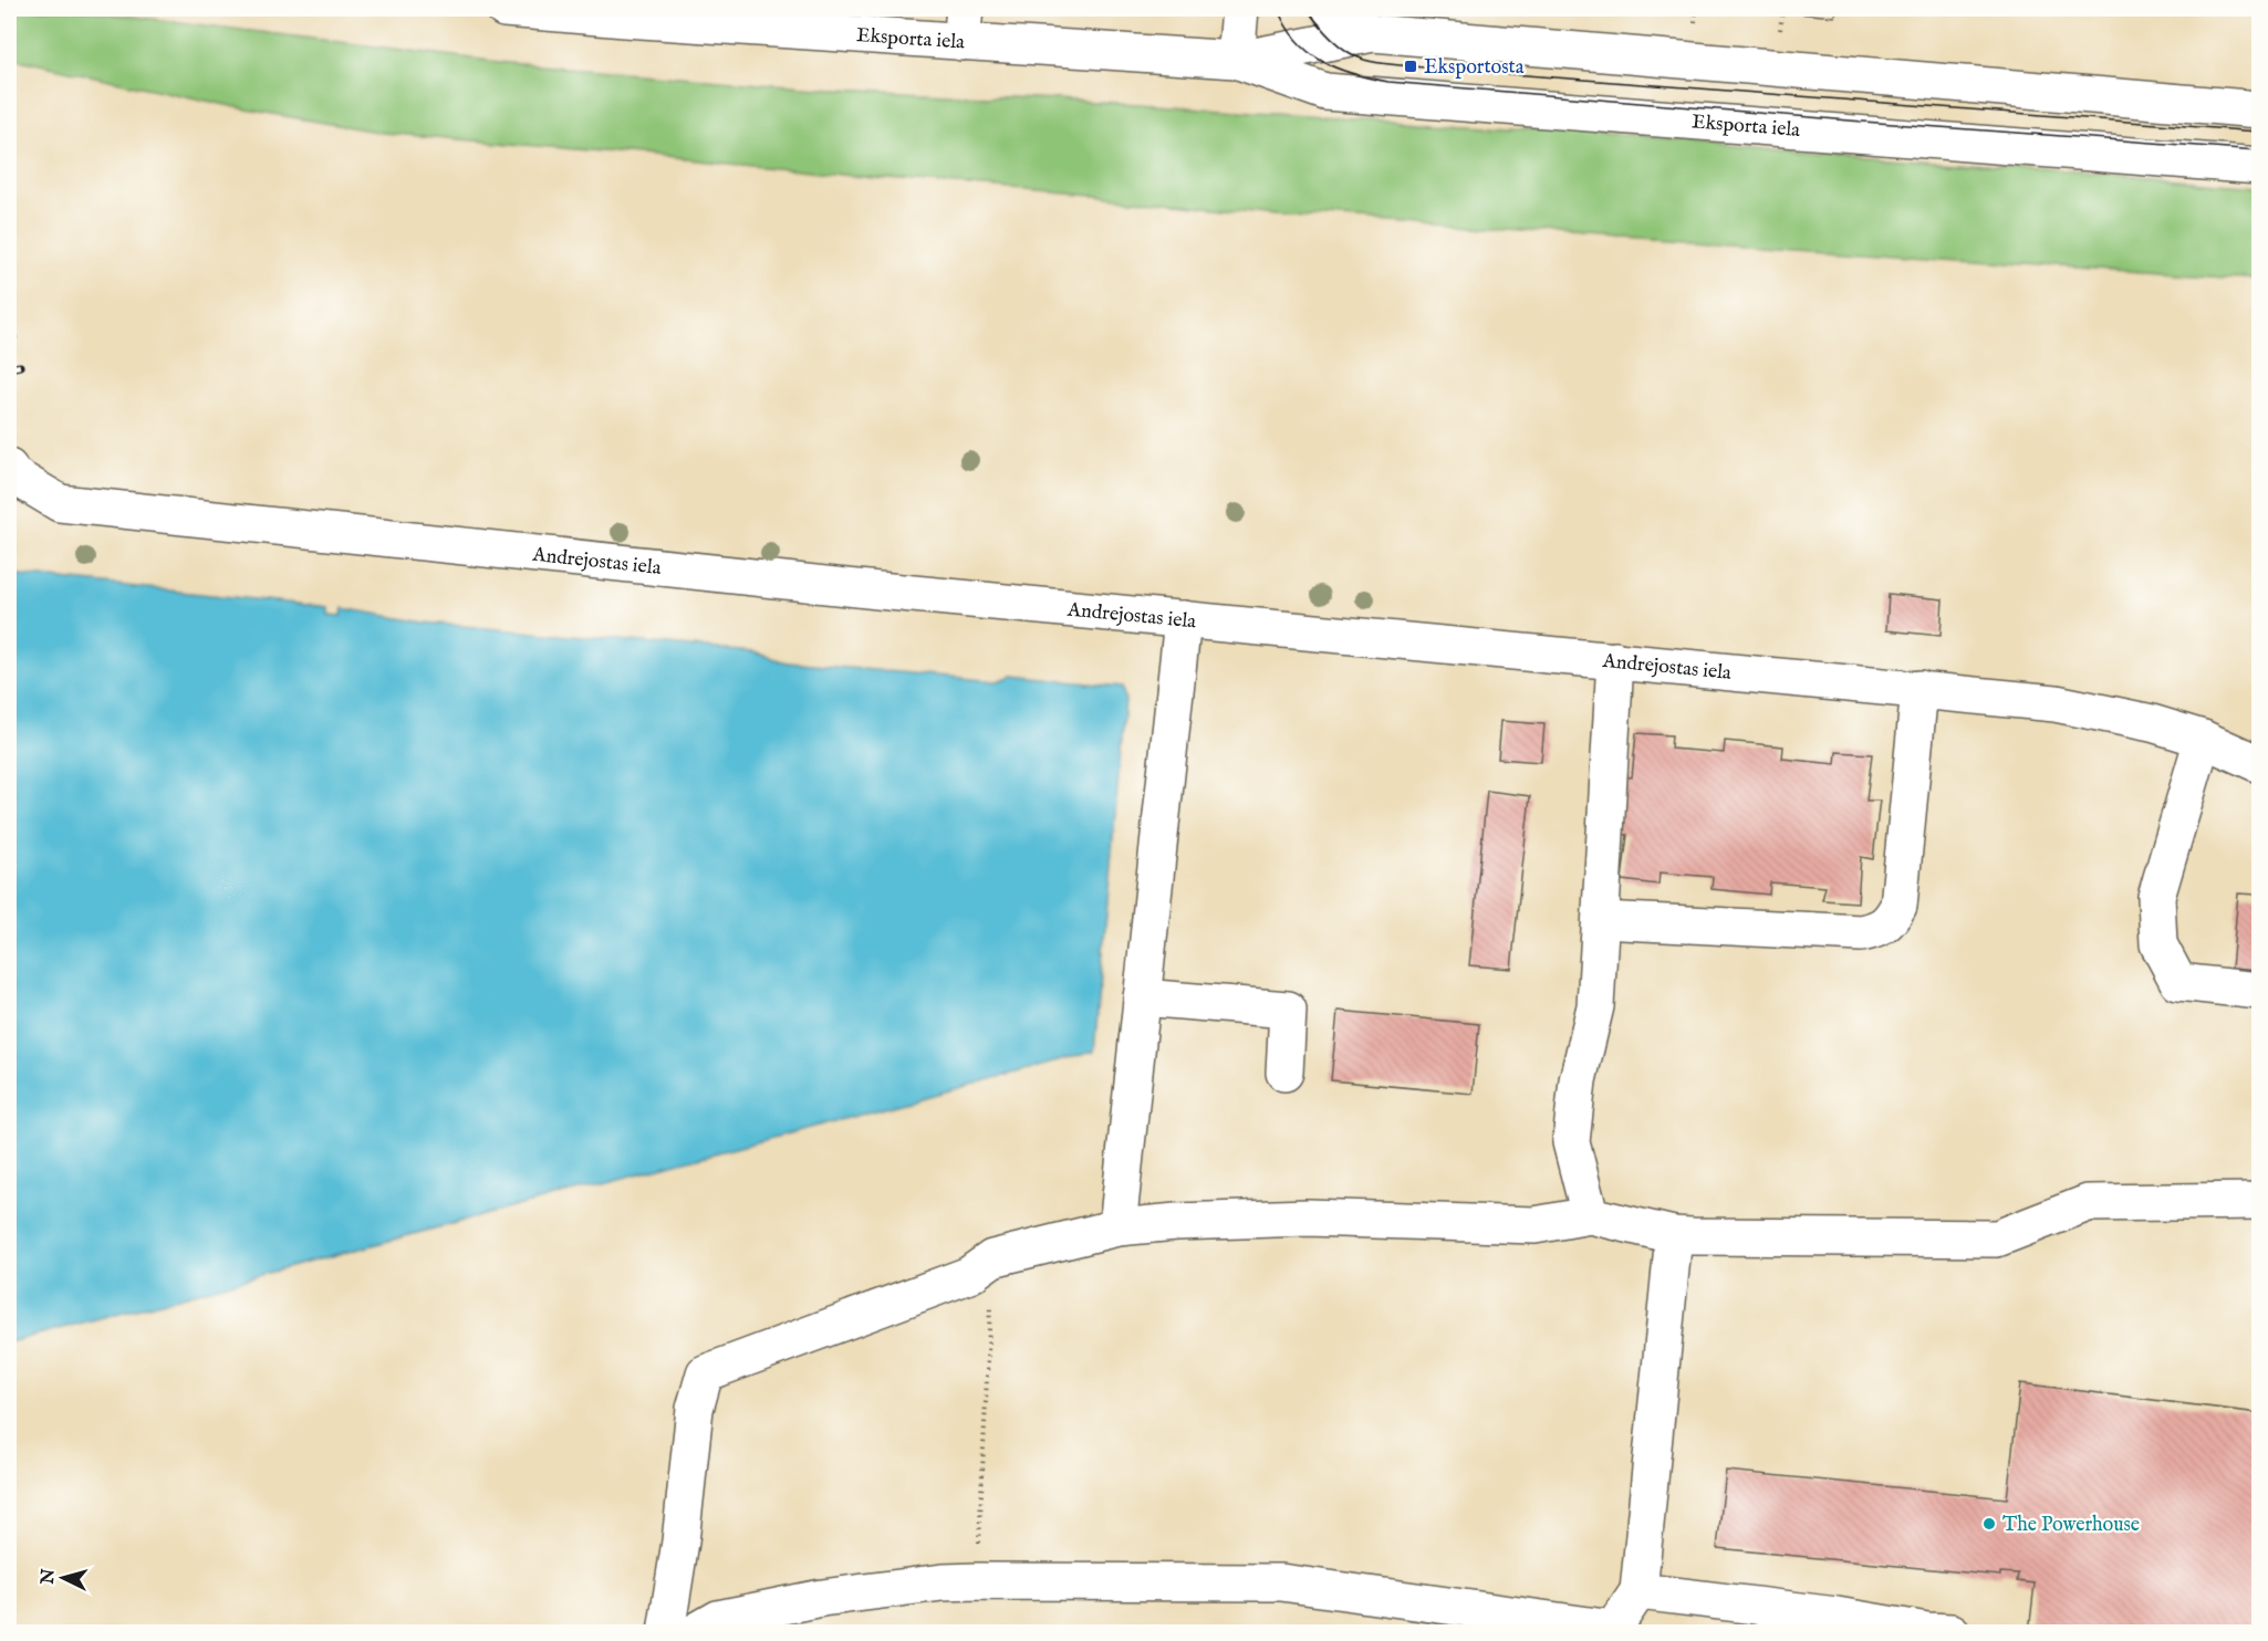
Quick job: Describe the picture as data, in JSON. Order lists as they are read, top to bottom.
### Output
{
  "streets": {
    "street": ["Eksporta iela", "Andrejostas iela"]
  },
  "places": {
    "transit": ["Eksportosta"],
    "other": ["The Powerhouse"]
  },
  "north": "left"
}
